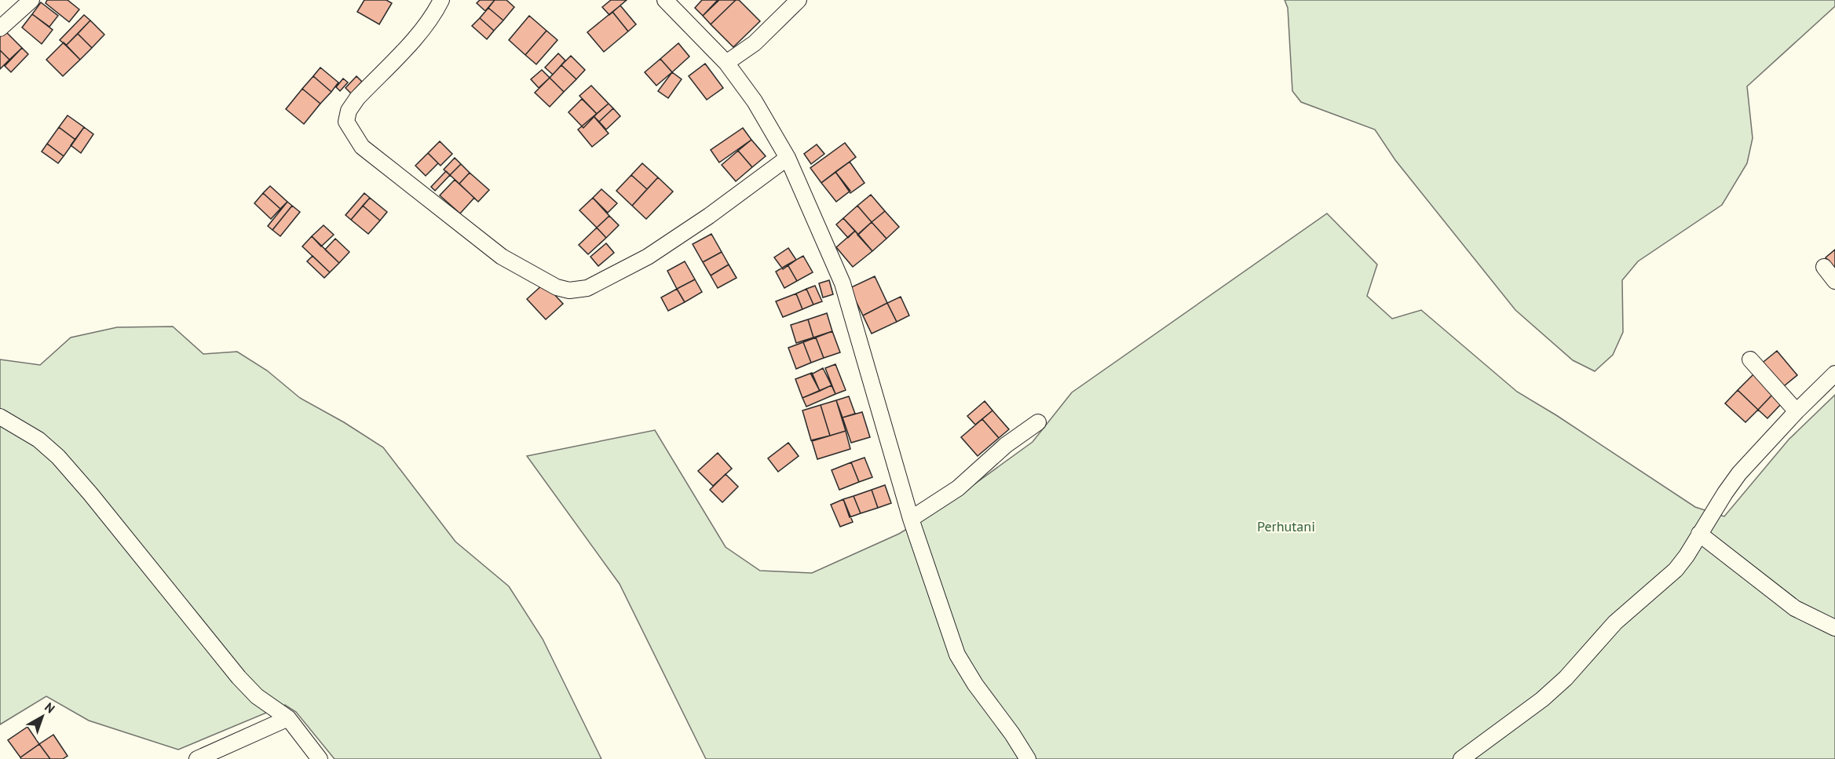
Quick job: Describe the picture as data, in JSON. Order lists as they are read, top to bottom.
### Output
{
  "parks": ["Perhutani"],
  "north": "top right"
}
